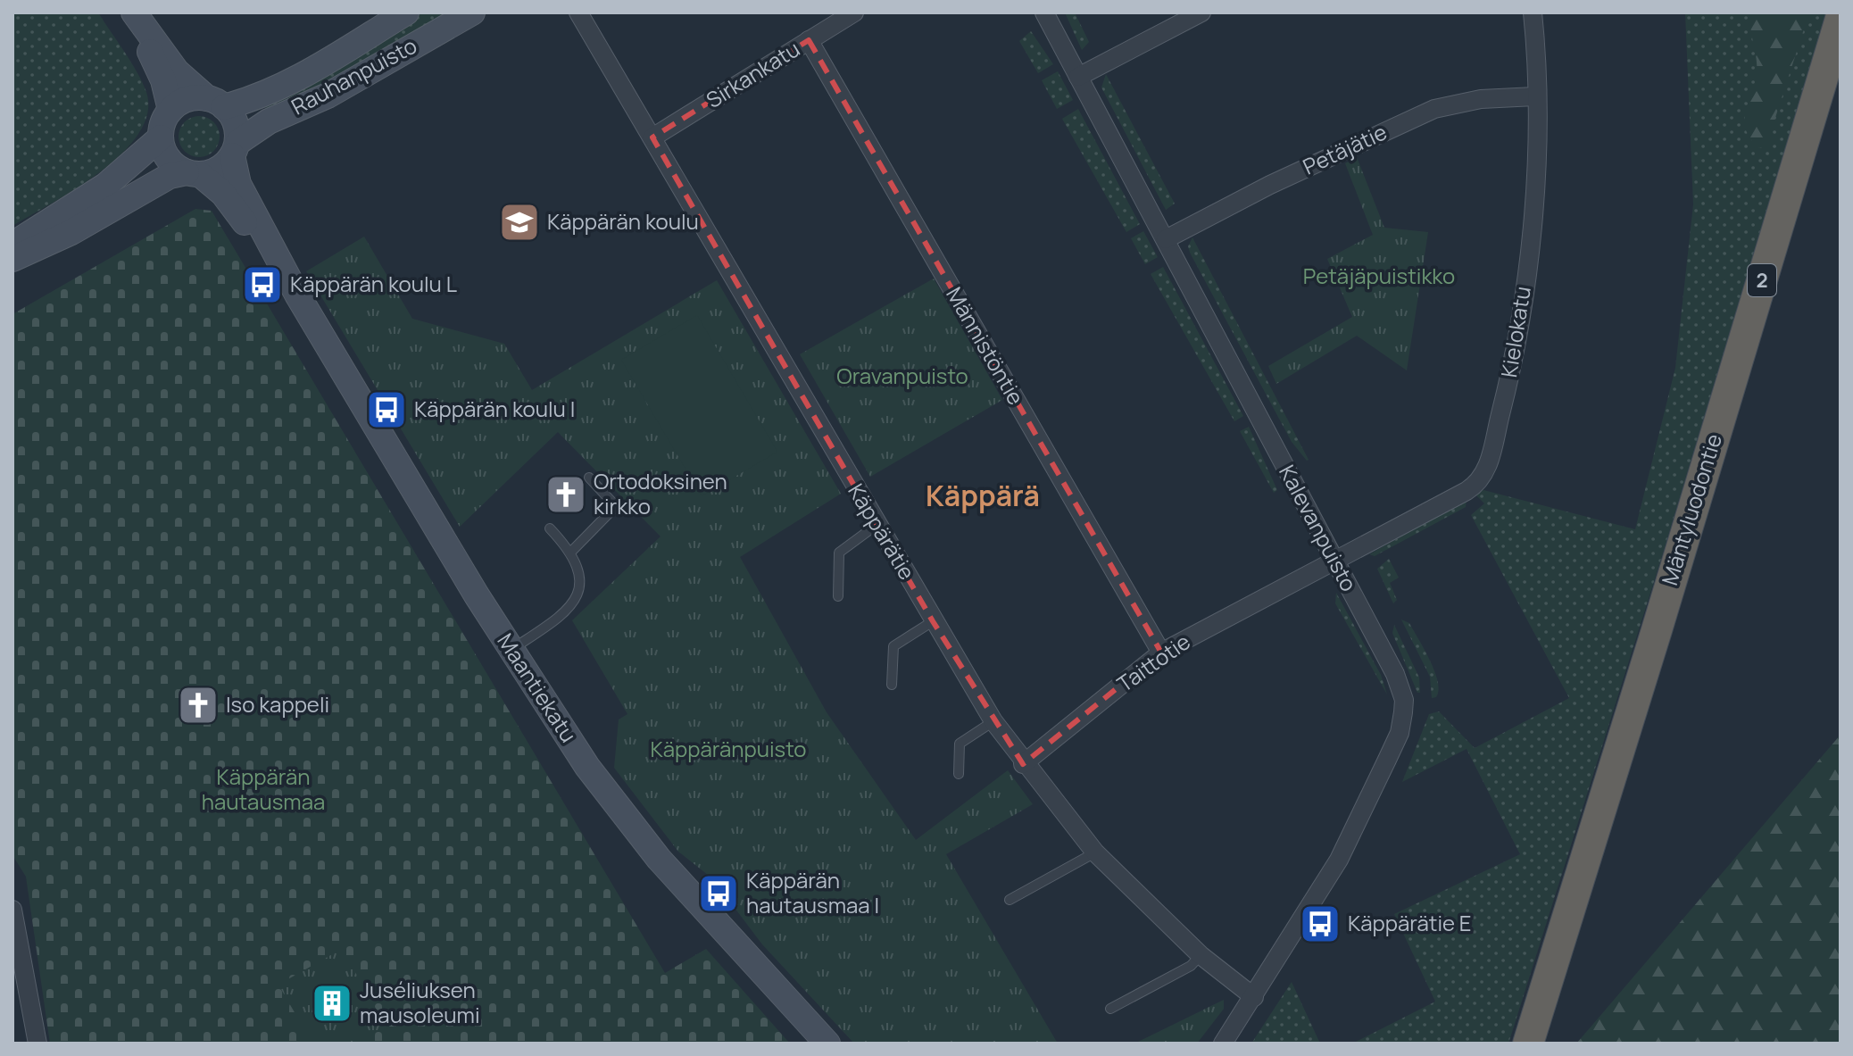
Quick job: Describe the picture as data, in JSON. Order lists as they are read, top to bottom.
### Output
{
  "streets": {
    "highway": ["2", "Mäntyluodontie"],
    "main road": ["Rauhanpuisto", "Maantiekatu"],
    "street": [
      "Sirkankatu",
      "Petäjätie",
      "Kielokatu",
      "Männistöntie",
      "Kalevanpuisto",
      "Käppärätie",
      "Taittotie"
    ]
  },
  "crossings": [
    ["Sirkankatu", "Männistöntie"],
    ["Sirkankatu", "Käppärätie"],
    ["Rauhanpuisto", "Maantiekatu"],
    ["Petäjätie", "Kielokatu"],
    ["Petäjätie", "Kalevanpuisto"],
    ["Kielokatu", "Kalevanpuisto"],
    ["Kielokatu", "Taittotie"],
    ["Männistöntie", "Taittotie"],
    ["Kalevanpuisto", "Käppärätie"],
    ["Kalevanpuisto", "Taittotie"],
    ["Käppärätie", "Taittotie"]
  ],
  "districts": ["Käppärä"],
  "parks": [
    "Petäjäpuistikko",
    "Oravanpuisto",
    "Käppäränpuisto",
    "Käppärän hautausmaa"
  ],
  "places": {
    "school or university": ["Käppärän koulu"],
    "bus stop": [
      "Käppärän koulu L",
      "Käppärän koulu I",
      "Käppärän hautausmaa I",
      "Käppärätie E"
    ],
    "church": ["Ortodoksinen kirkko", "Iso kappeli"],
    "building": ["Juséliuksen mausoleumi"]
  }
}
